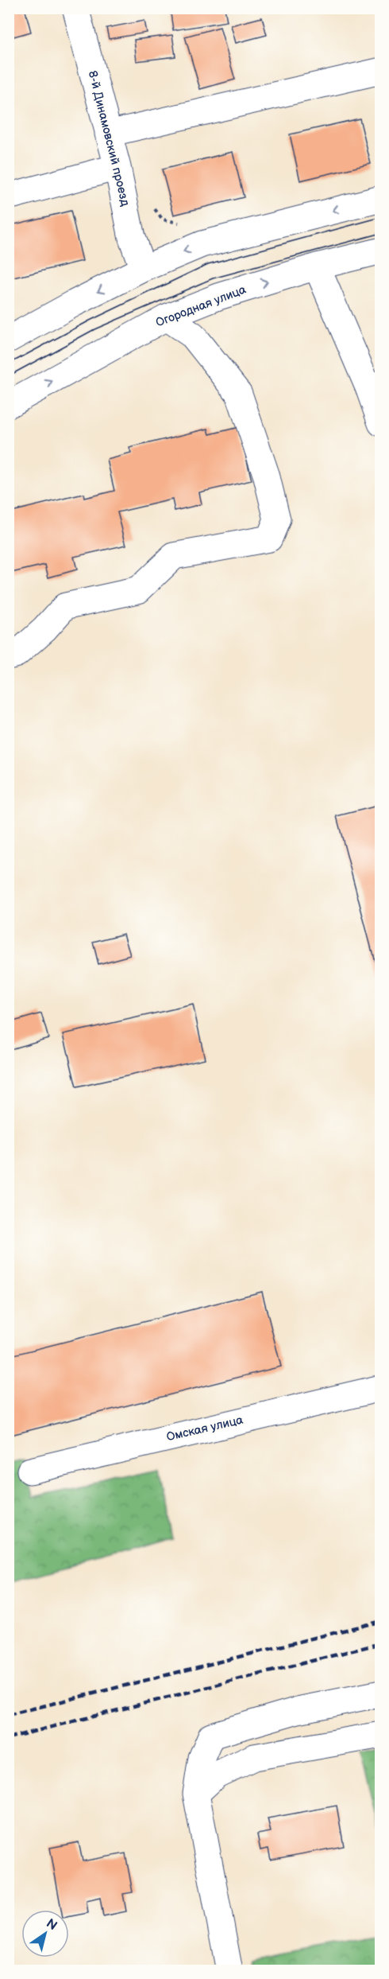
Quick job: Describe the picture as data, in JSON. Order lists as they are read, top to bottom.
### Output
{
  "streets": {
    "street": ["8-й Динамовский проезд", "Огородная улица", "Омская улица"]
  },
  "north": "top right"
}
